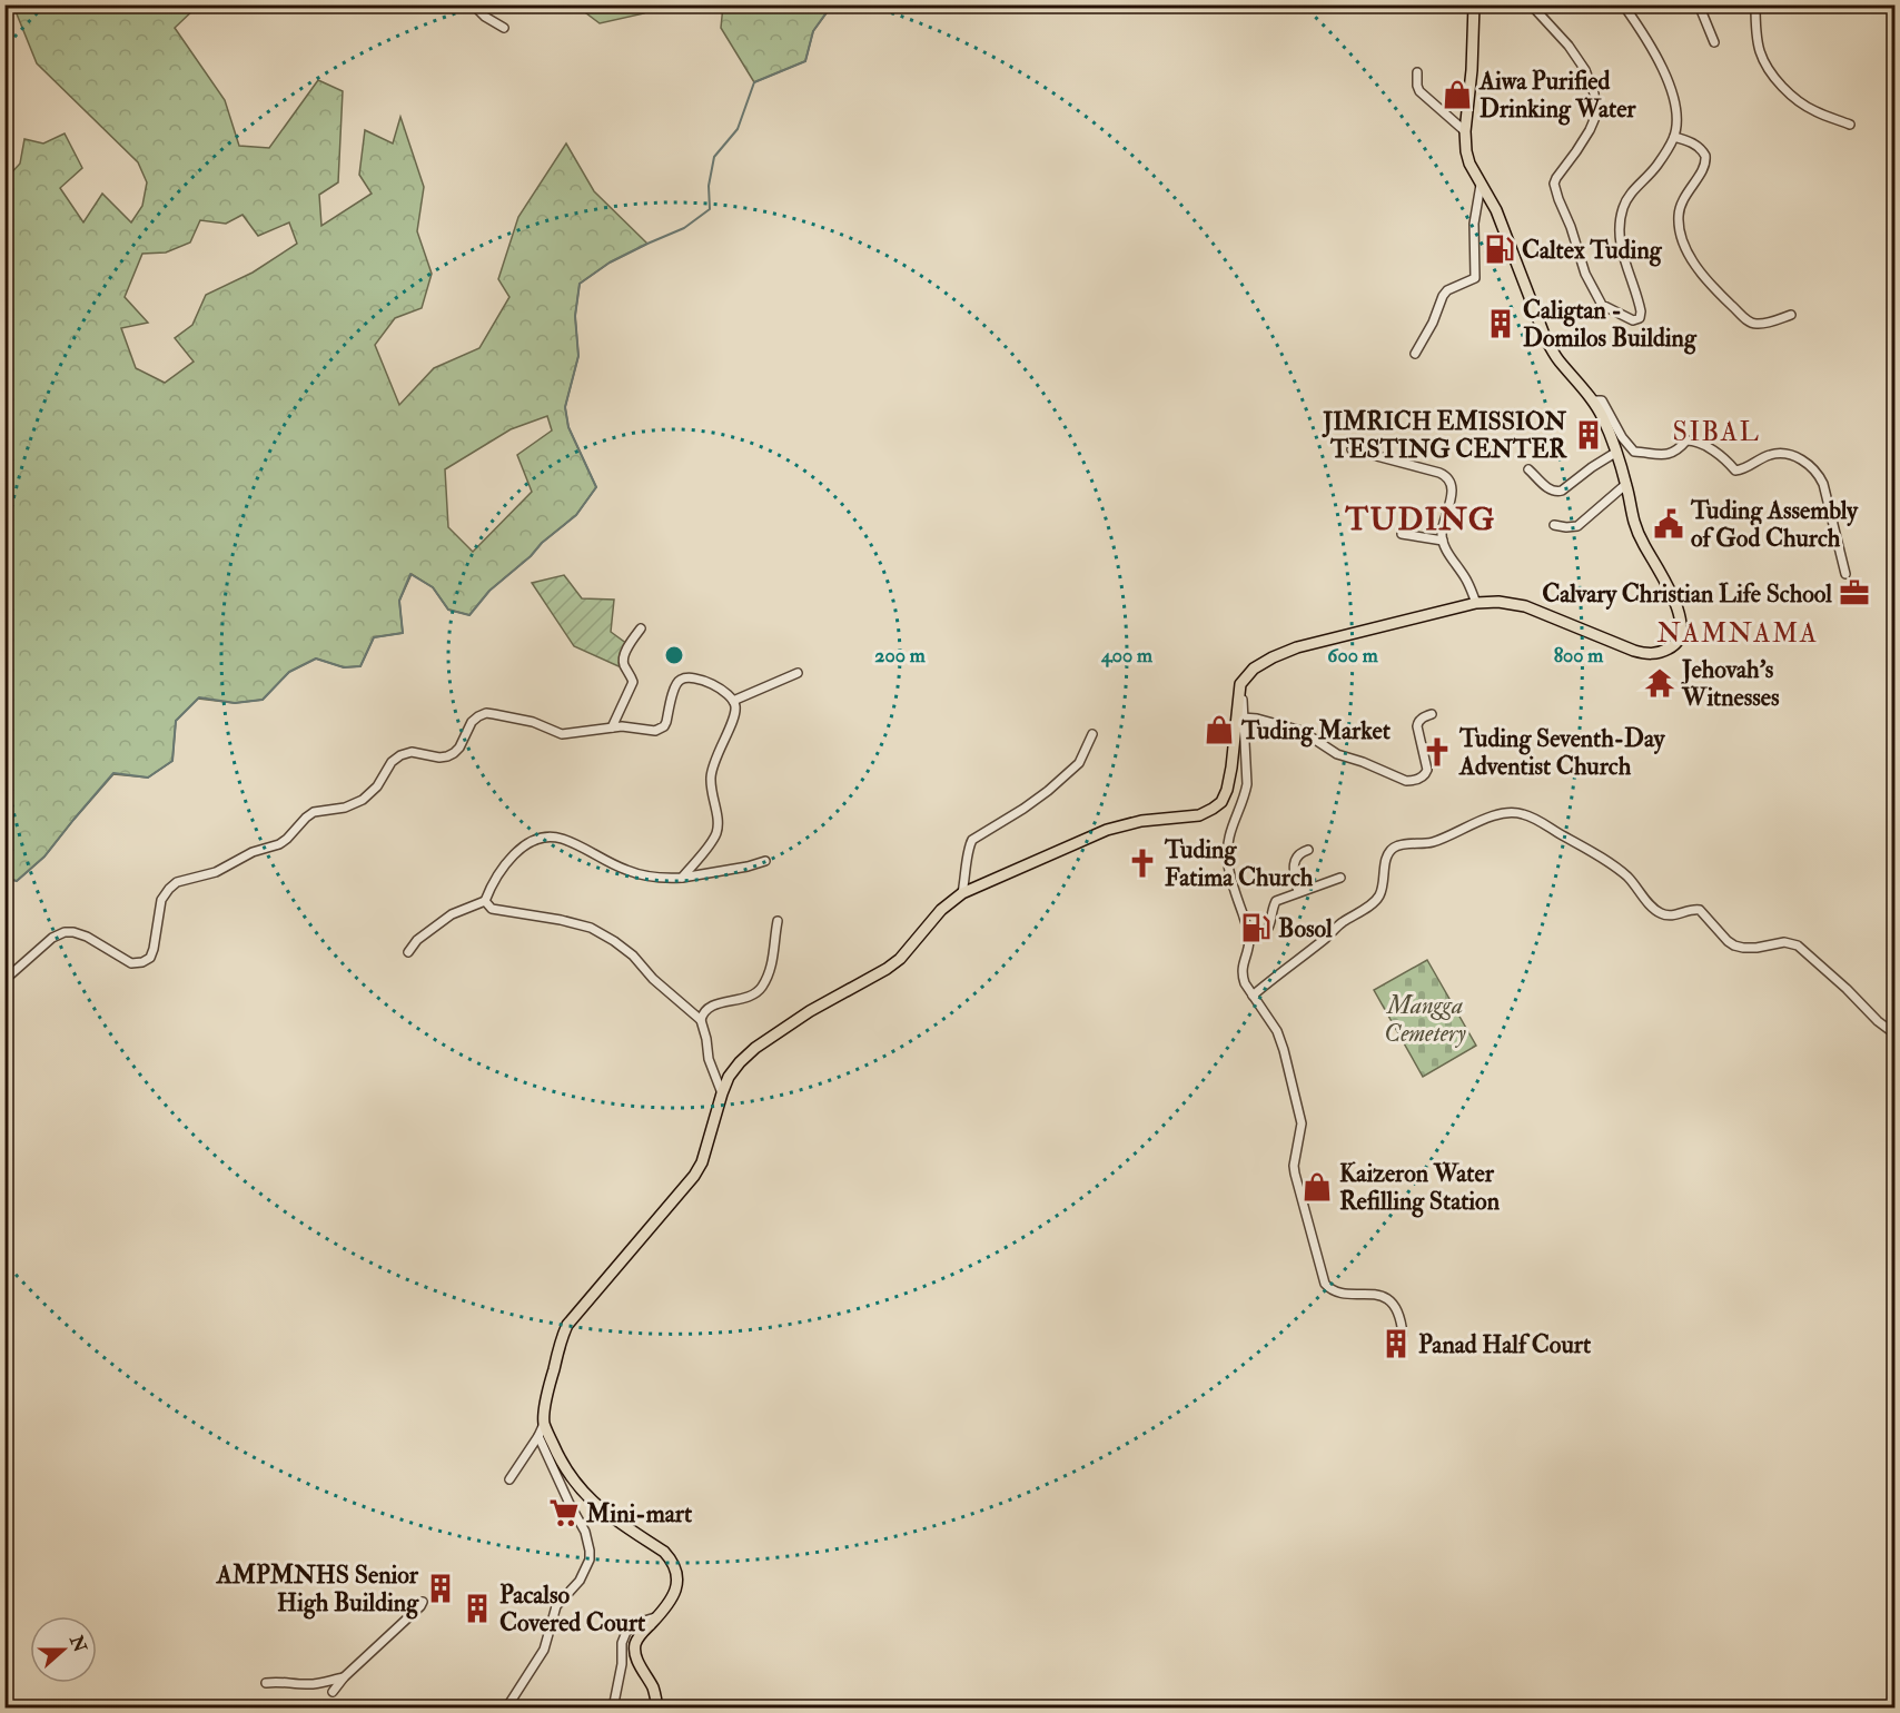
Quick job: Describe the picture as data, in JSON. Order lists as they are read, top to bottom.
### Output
{
  "districts": ["SIBAL", "TUDING", "NAMNAMA"],
  "parks": ["Mangga Cemetery"],
  "places": {
    "shop": ["Aiwa Purified Drinking Water", "Tuding Market", "Kaizeron Water Refilling Station"],
    "fuel station": ["Caltex Tuding", "Bosol"],
    "building": [
      "Caligtan - Domilos Building",
      "JIMRICH EMISSION TESTING CENTER",
      "Panad Half Court",
      "AMPMNHS Senior High Building",
      "Pacalso Covered Court"
    ],
    "public building": ["Tuding Assembly of God Church"],
    "office": ["Calvary Christian Life School"],
    "temple": ["Jehovah's Witnesses"],
    "church": ["Tuding Seventh-Day Adventist Church", "Tuding Fatima Church"],
    "supermarket": ["Mini-mart"]
  },
  "north": "right",
  "rings": [
    "200 m",
    "400 m",
    "600 m",
    "800 m"
  ]
}
